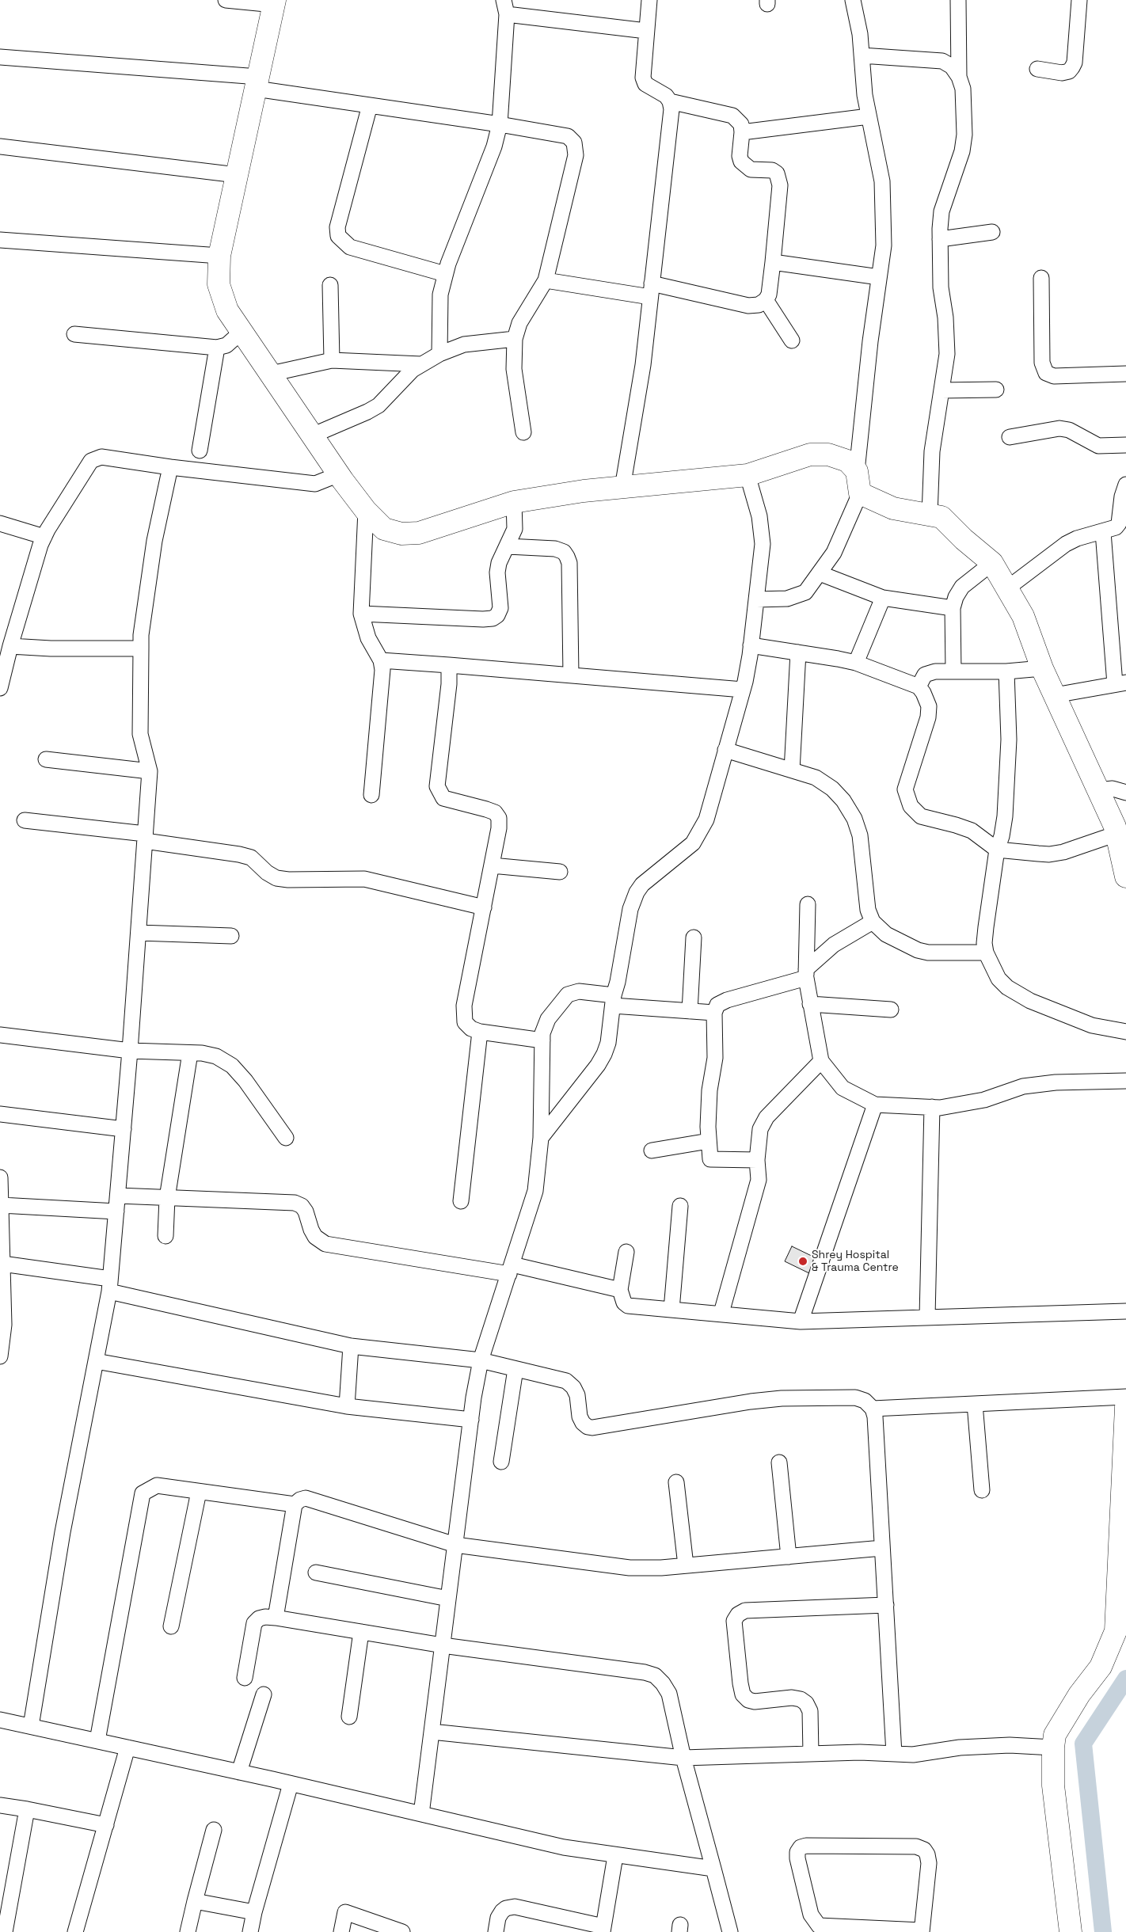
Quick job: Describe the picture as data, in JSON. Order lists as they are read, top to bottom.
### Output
{
  "places": ["Shrey Hospital & Trauma Centre"]
}
